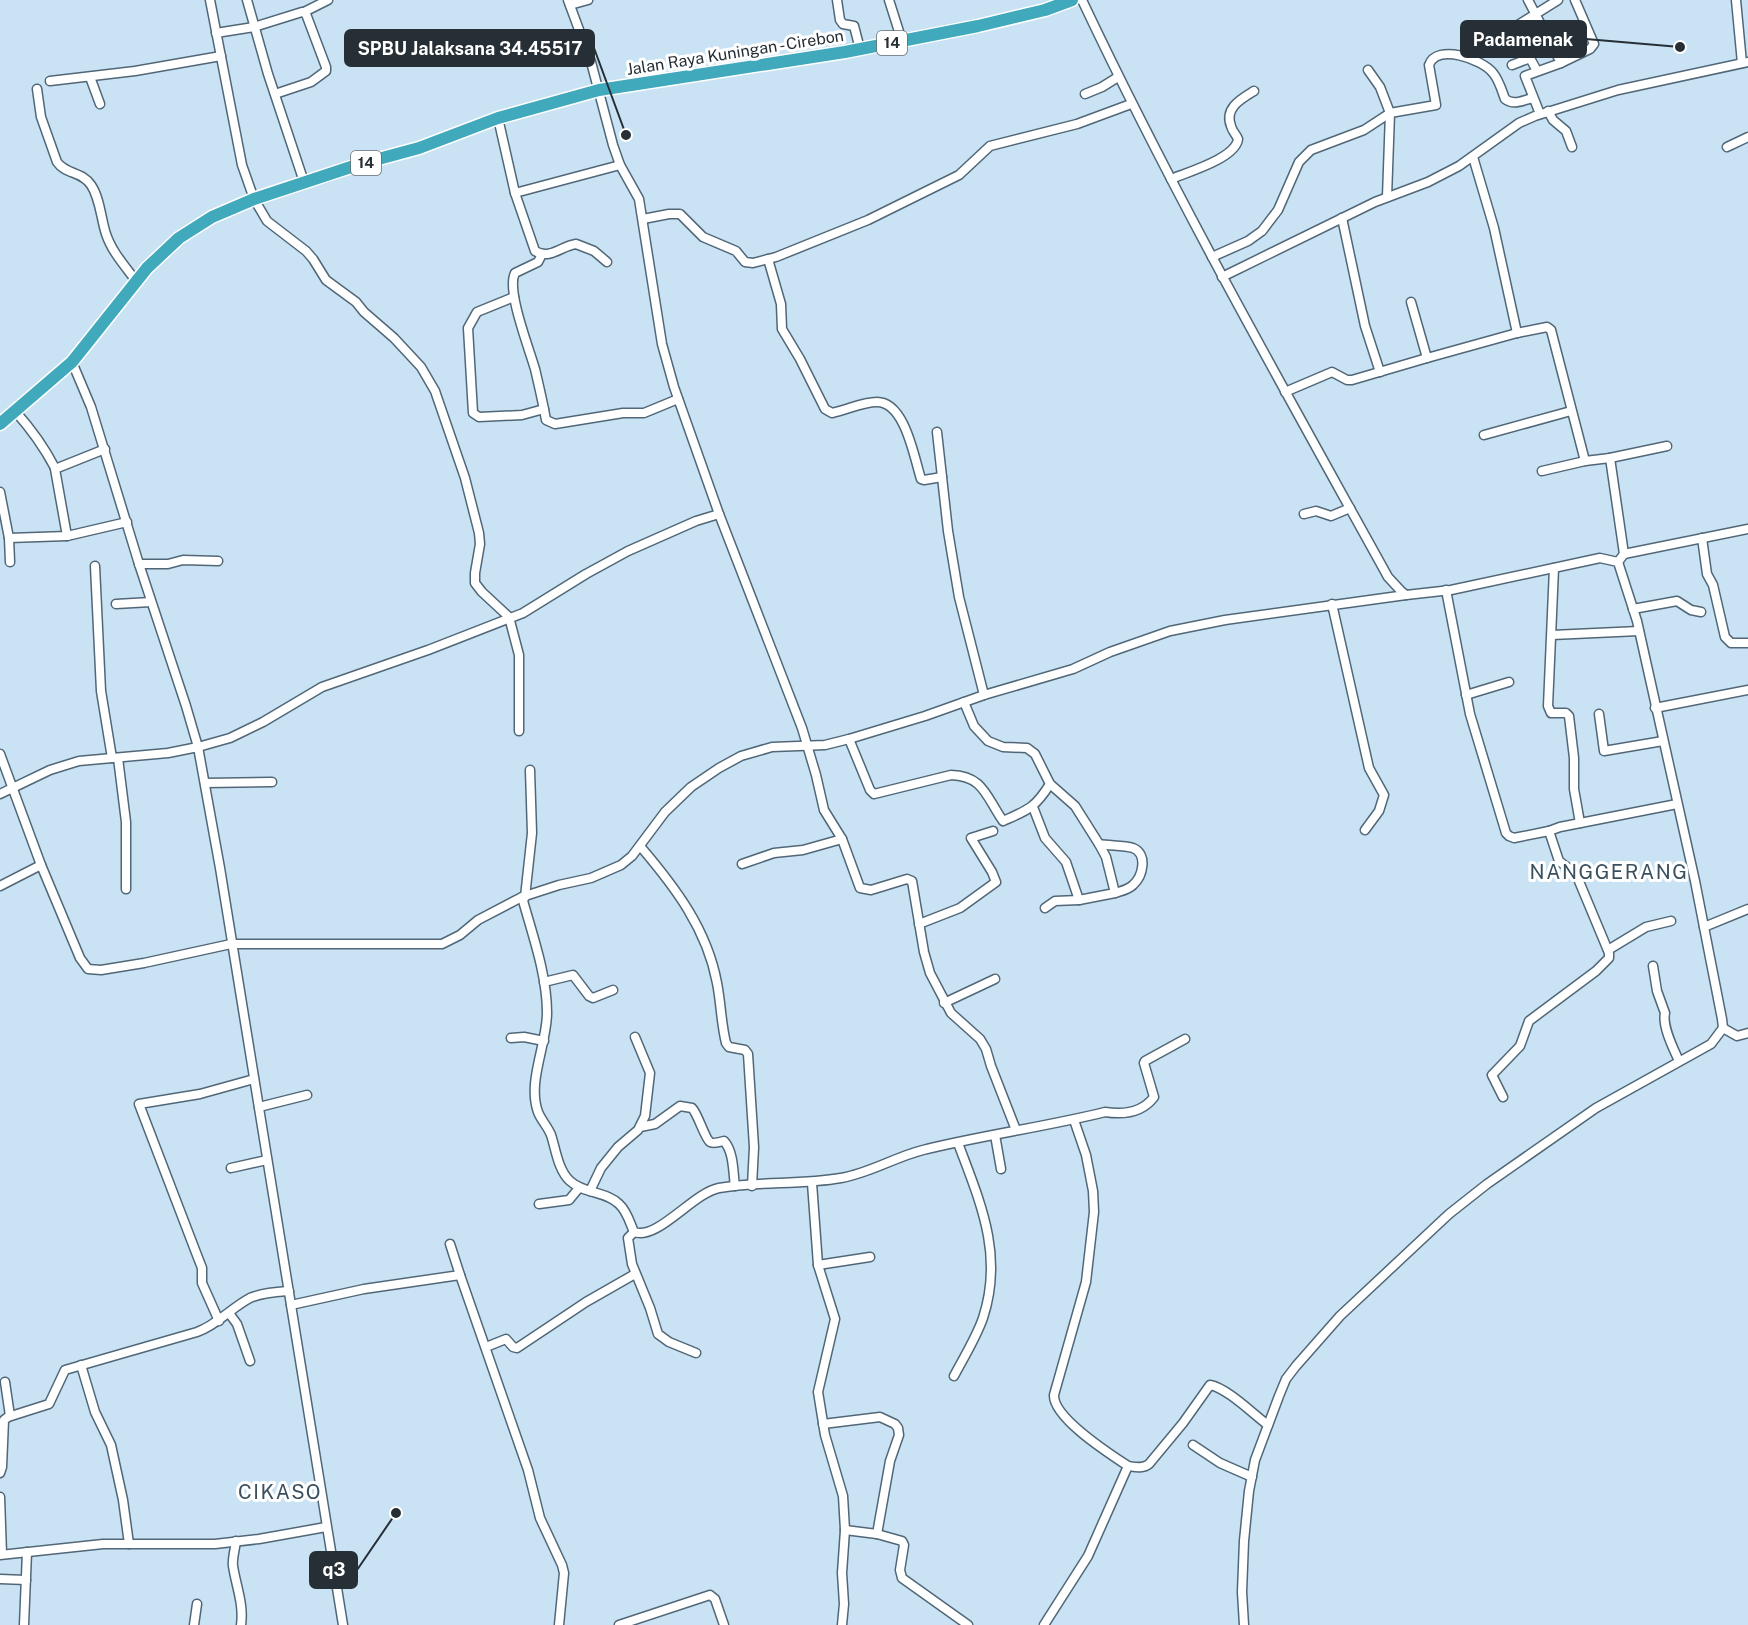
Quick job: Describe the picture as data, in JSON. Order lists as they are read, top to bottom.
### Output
{
  "streets": {
    "highway": ["14", "Jalan Raya Kuningan - Cirebon"]
  },
  "districts": ["NANGGERANG", "CIKASO"],
  "places": ["Padamenak", "SPBU Jalaksana 34.45517", "q3"]
}
